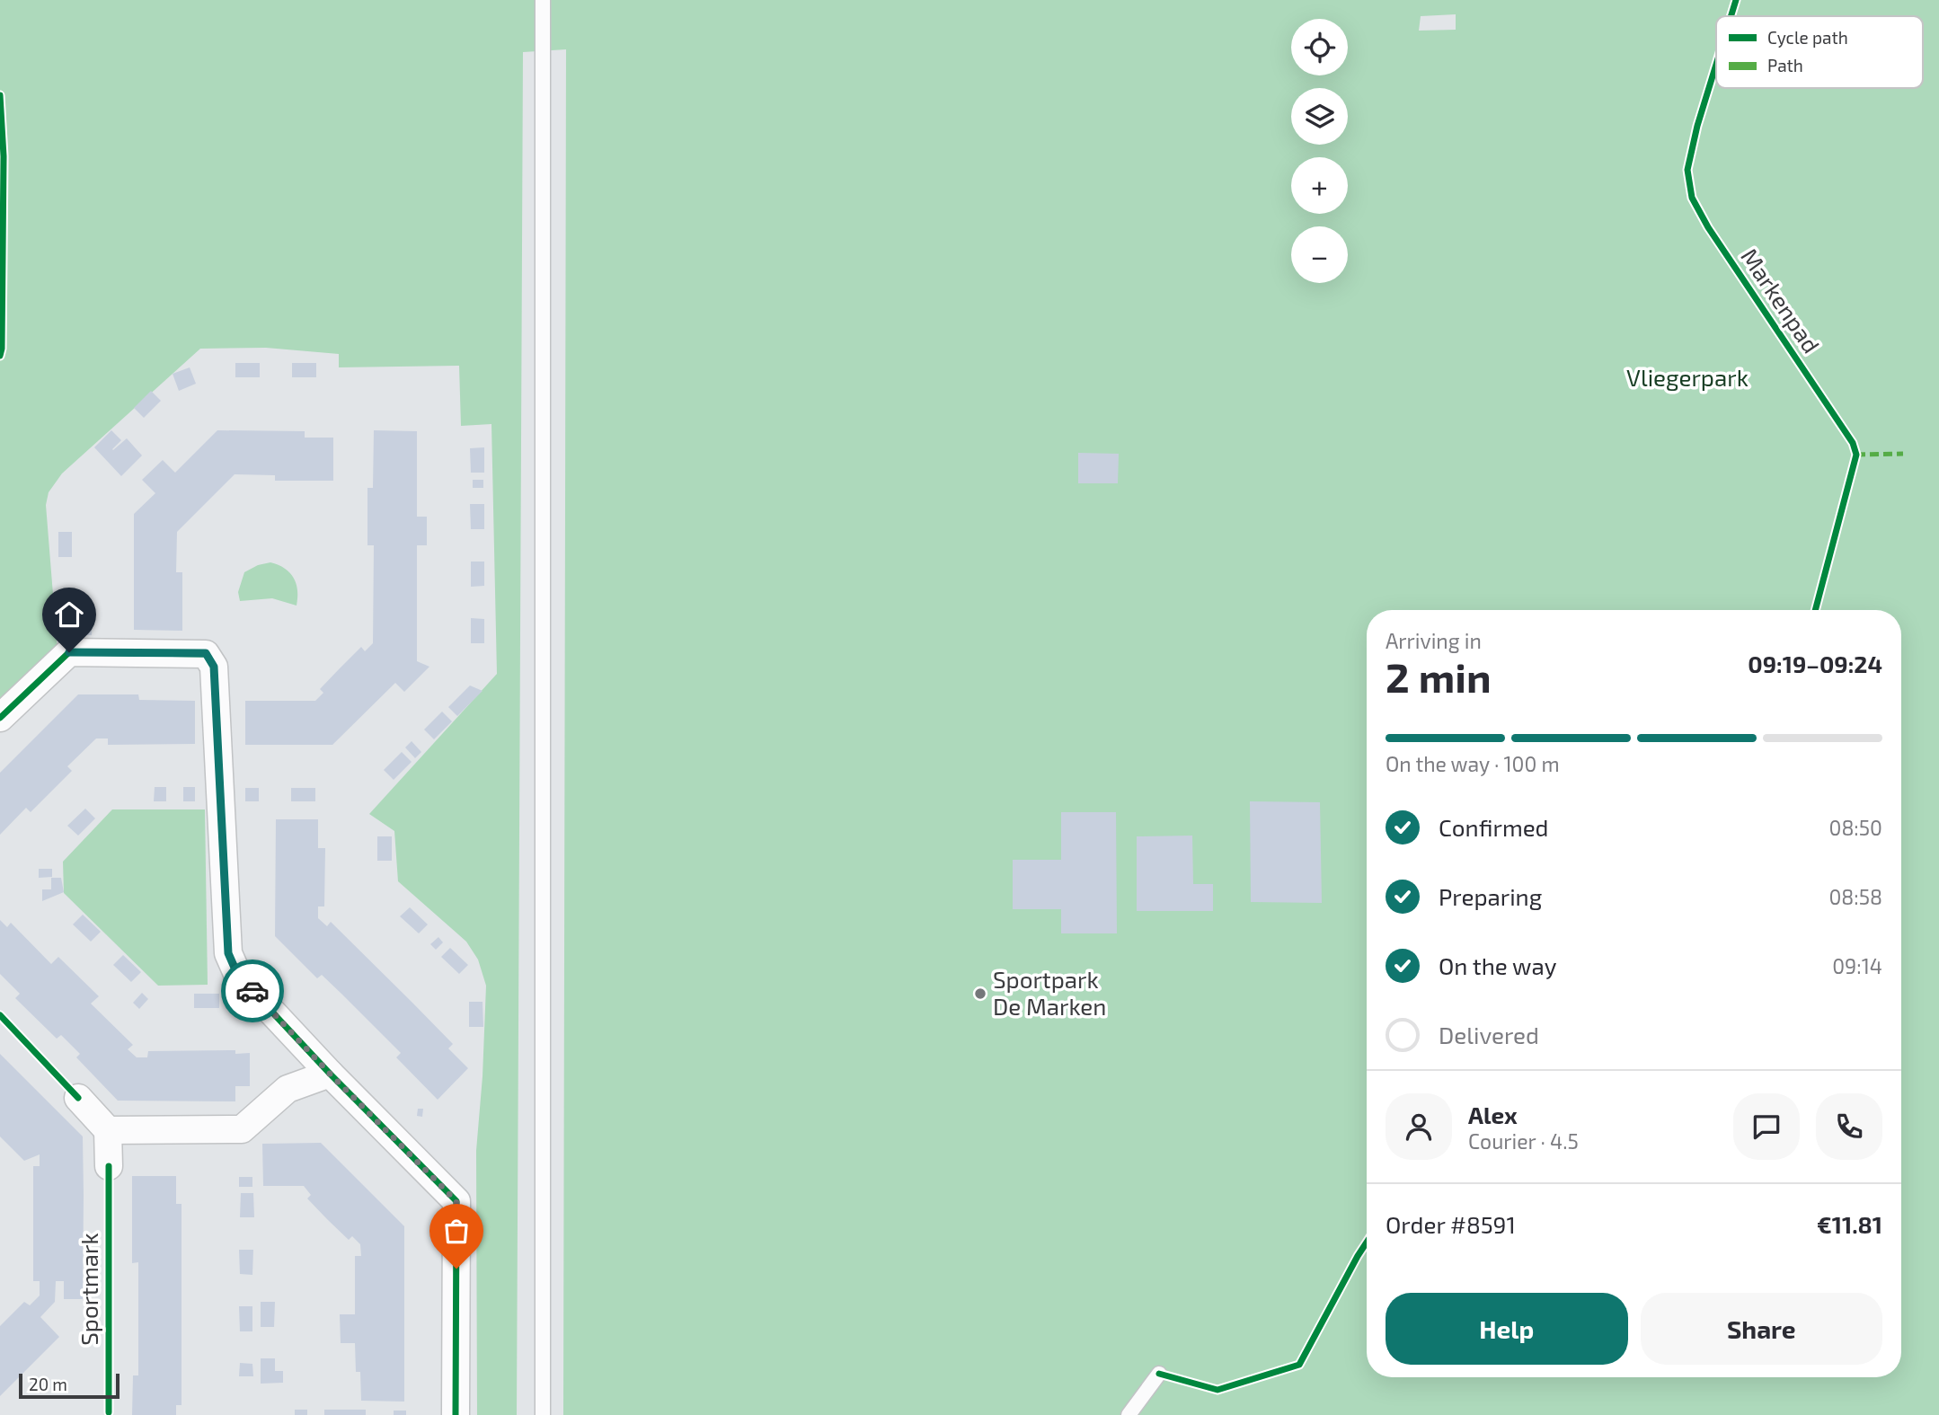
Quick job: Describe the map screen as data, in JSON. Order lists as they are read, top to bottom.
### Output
{
  "streets": {
    "cycle path": ["Markenpad", "Sportmark"]
  },
  "parks": ["Vliegerpark"],
  "places": ["Sportpark De Marken"],
  "legend": ["Cycle path", "Path"],
  "scale_bar": "20 m",
  "page": {
    "map_buttons": ["+", "−"],
    "heading": ["2 min", "Arriving in", "09:19–09:24"],
    "panel": [
      "Alex",
      "Courier · 4.5",
      "Order #8591",
      "€11.81"
    ],
    "bar": "On the way · 100 m",
    "list": [
      ["Confirmed", "08:50"],
      ["Preparing", "08:58"],
      ["On the way", "09:14"],
      "Delivered"
    ],
    "buttons": ["Help", "Share"],
    "scale": "20 m"
  }
}
